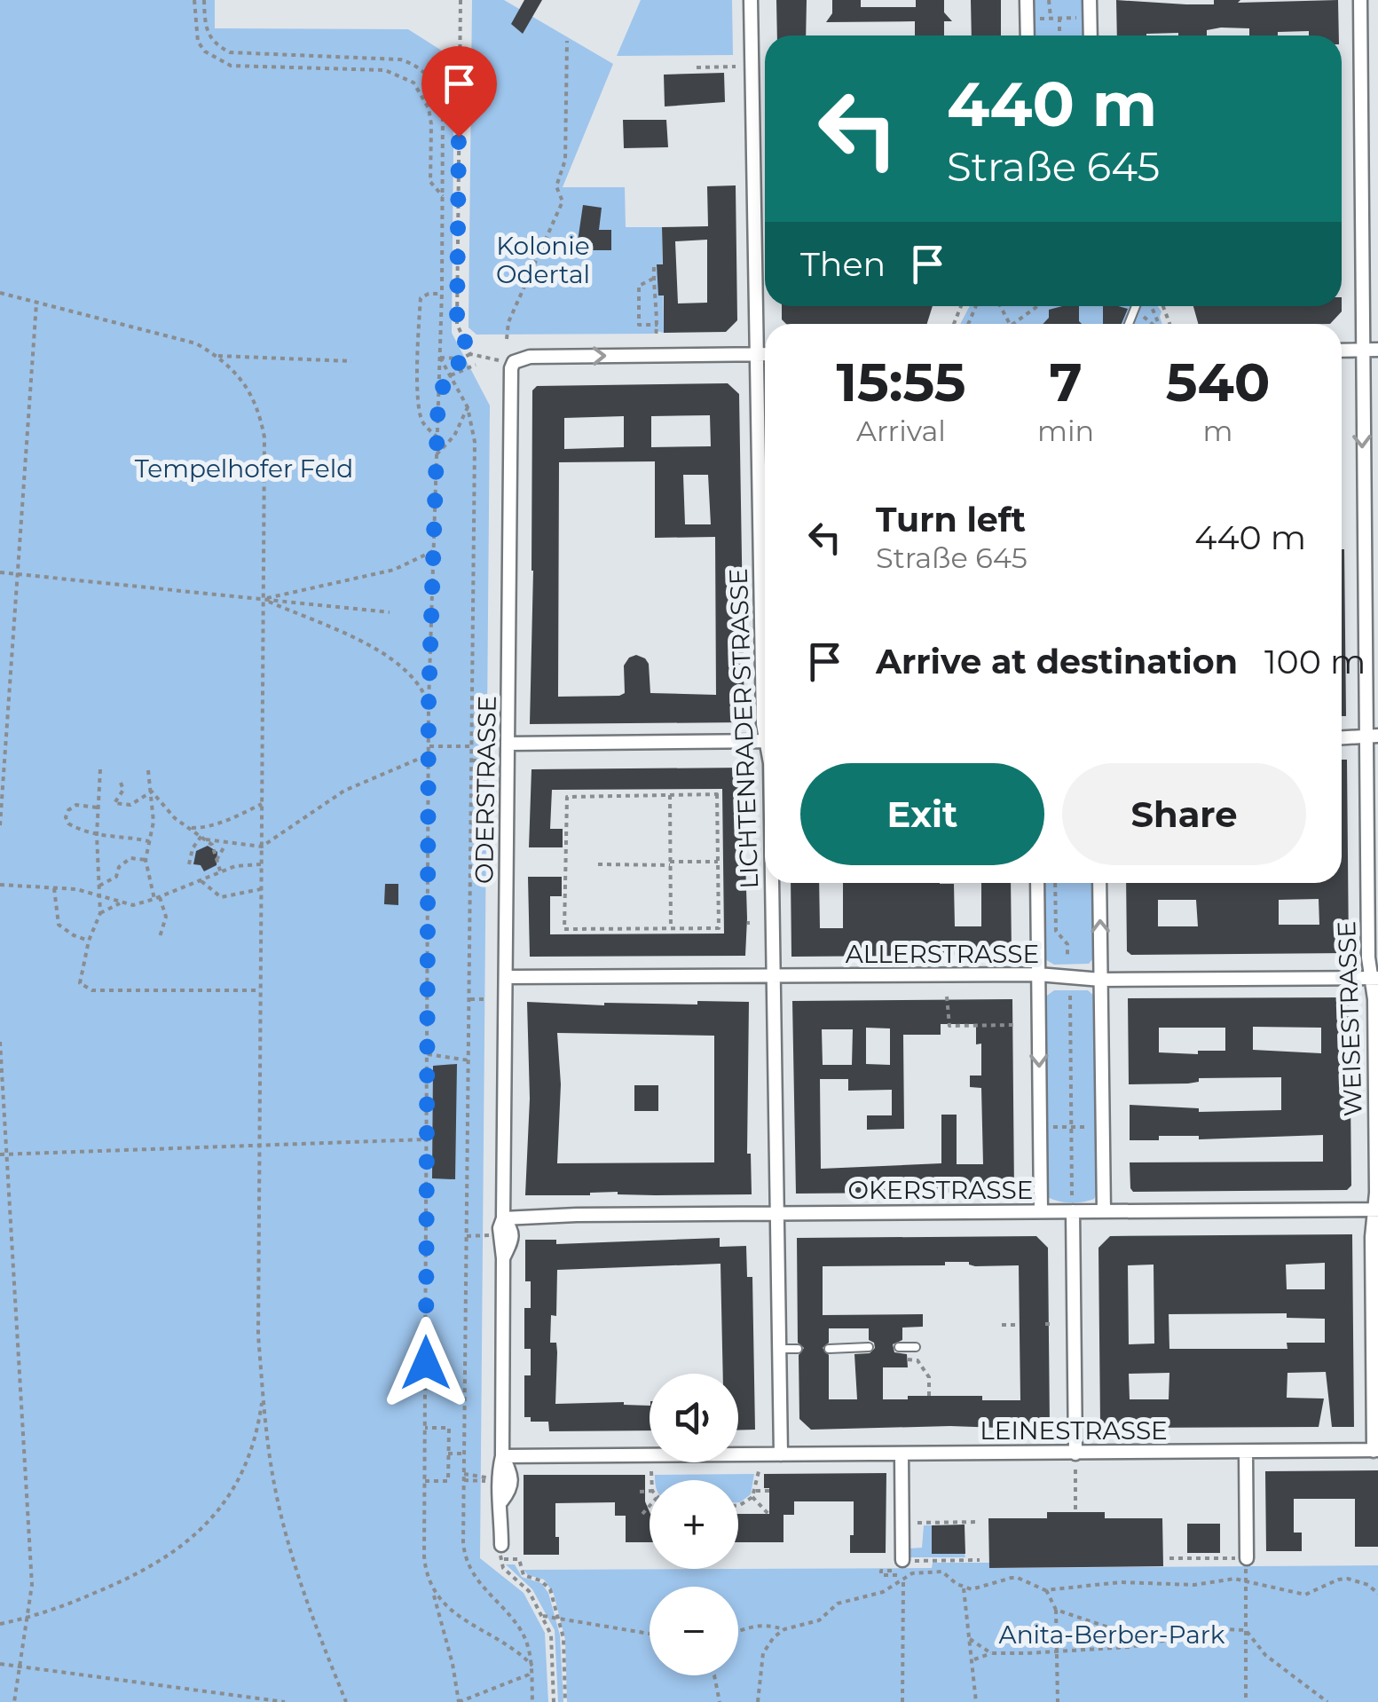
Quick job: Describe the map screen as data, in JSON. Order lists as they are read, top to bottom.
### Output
{
  "streets": {
    "street": [
      "LICHTENRADER STRASSE",
      "ODERSTRASSE",
      "ALLERSTRASSE",
      "WEISESTRASSE",
      "OKERSTRASSE",
      "LEINESTRASSE"
    ]
  },
  "crossings": [
    ["LICHTENRADER STRASSE", "ALLERSTRASSE"],
    ["LICHTENRADER STRASSE", "OKERSTRASSE"],
    ["LICHTENRADER STRASSE", "LEINESTRASSE"],
    ["ODERSTRASSE", "ALLERSTRASSE"],
    ["ODERSTRASSE", "OKERSTRASSE"],
    ["ODERSTRASSE", "LEINESTRASSE"],
    ["ALLERSTRASSE", "WEISESTRASSE"],
    ["WEISESTRASSE", "OKERSTRASSE"],
    ["WEISESTRASSE", "LEINESTRASSE"]
  ],
  "parks": ["Kolonie Odertal", "Tempelhofer Feld", "Anita-Berber-Park"],
  "page": {
    "turn": ["440 m", "Straße 645"],
    "then": "Then",
    "eta": [
      "15:55",
      "Arrival",
      "7",
      "min",
      "540",
      "m"
    ],
    "list": [
      {
        "name": "Turn left",
        "note": "Straße 645",
        "value": "440 m"
      },
      {
        "name": "Arrive at destination",
        "value": "100 m"
      }
    ],
    "buttons": ["Exit", "Share"],
    "map_buttons": ["+", "−"]
  }
}
